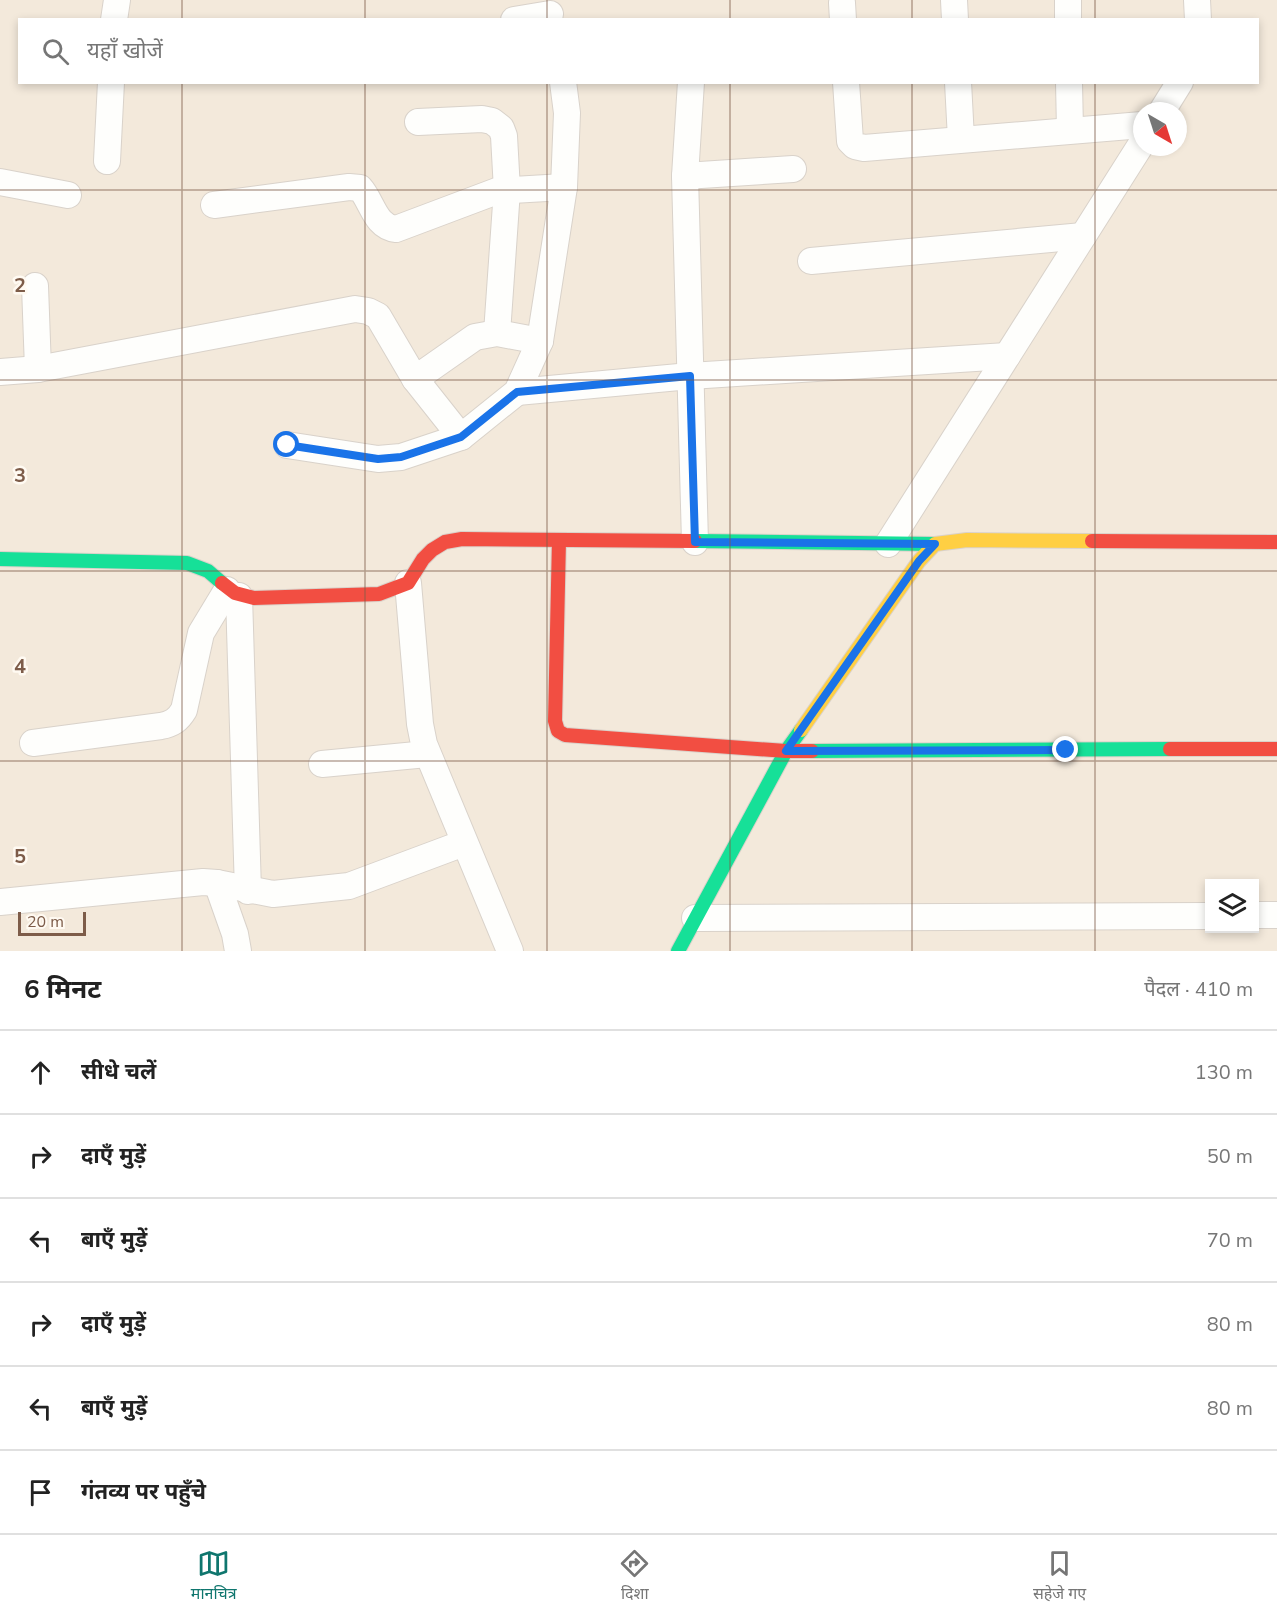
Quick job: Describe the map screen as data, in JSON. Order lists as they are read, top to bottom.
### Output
{
  "scale_bar": "20 m",
  "north": "bottom right",
  "page": {
    "search": "यहाँ खोजें",
    "scale": "20 m",
    "heading": ["6 मिनट", "पैदल · 410 m"],
    "list": [
      ["सीधे चलें", "130 m"],
      ["दाएँ मुड़ें", "50 m"],
      ["बाएँ मुड़ें", "70 m"],
      ["दाएँ मुड़ें", "80 m"],
      ["बाएँ मुड़ें", "80 m"],
      "गंतव्य पर पहुँचे"
    ],
    "nav": ["मानचित्र", "दिशा", "सहेजे गए"]
  },
  "grid": {
    "rows": [
      "2",
      "3",
      "4",
      "5"
    ]
  }
}
